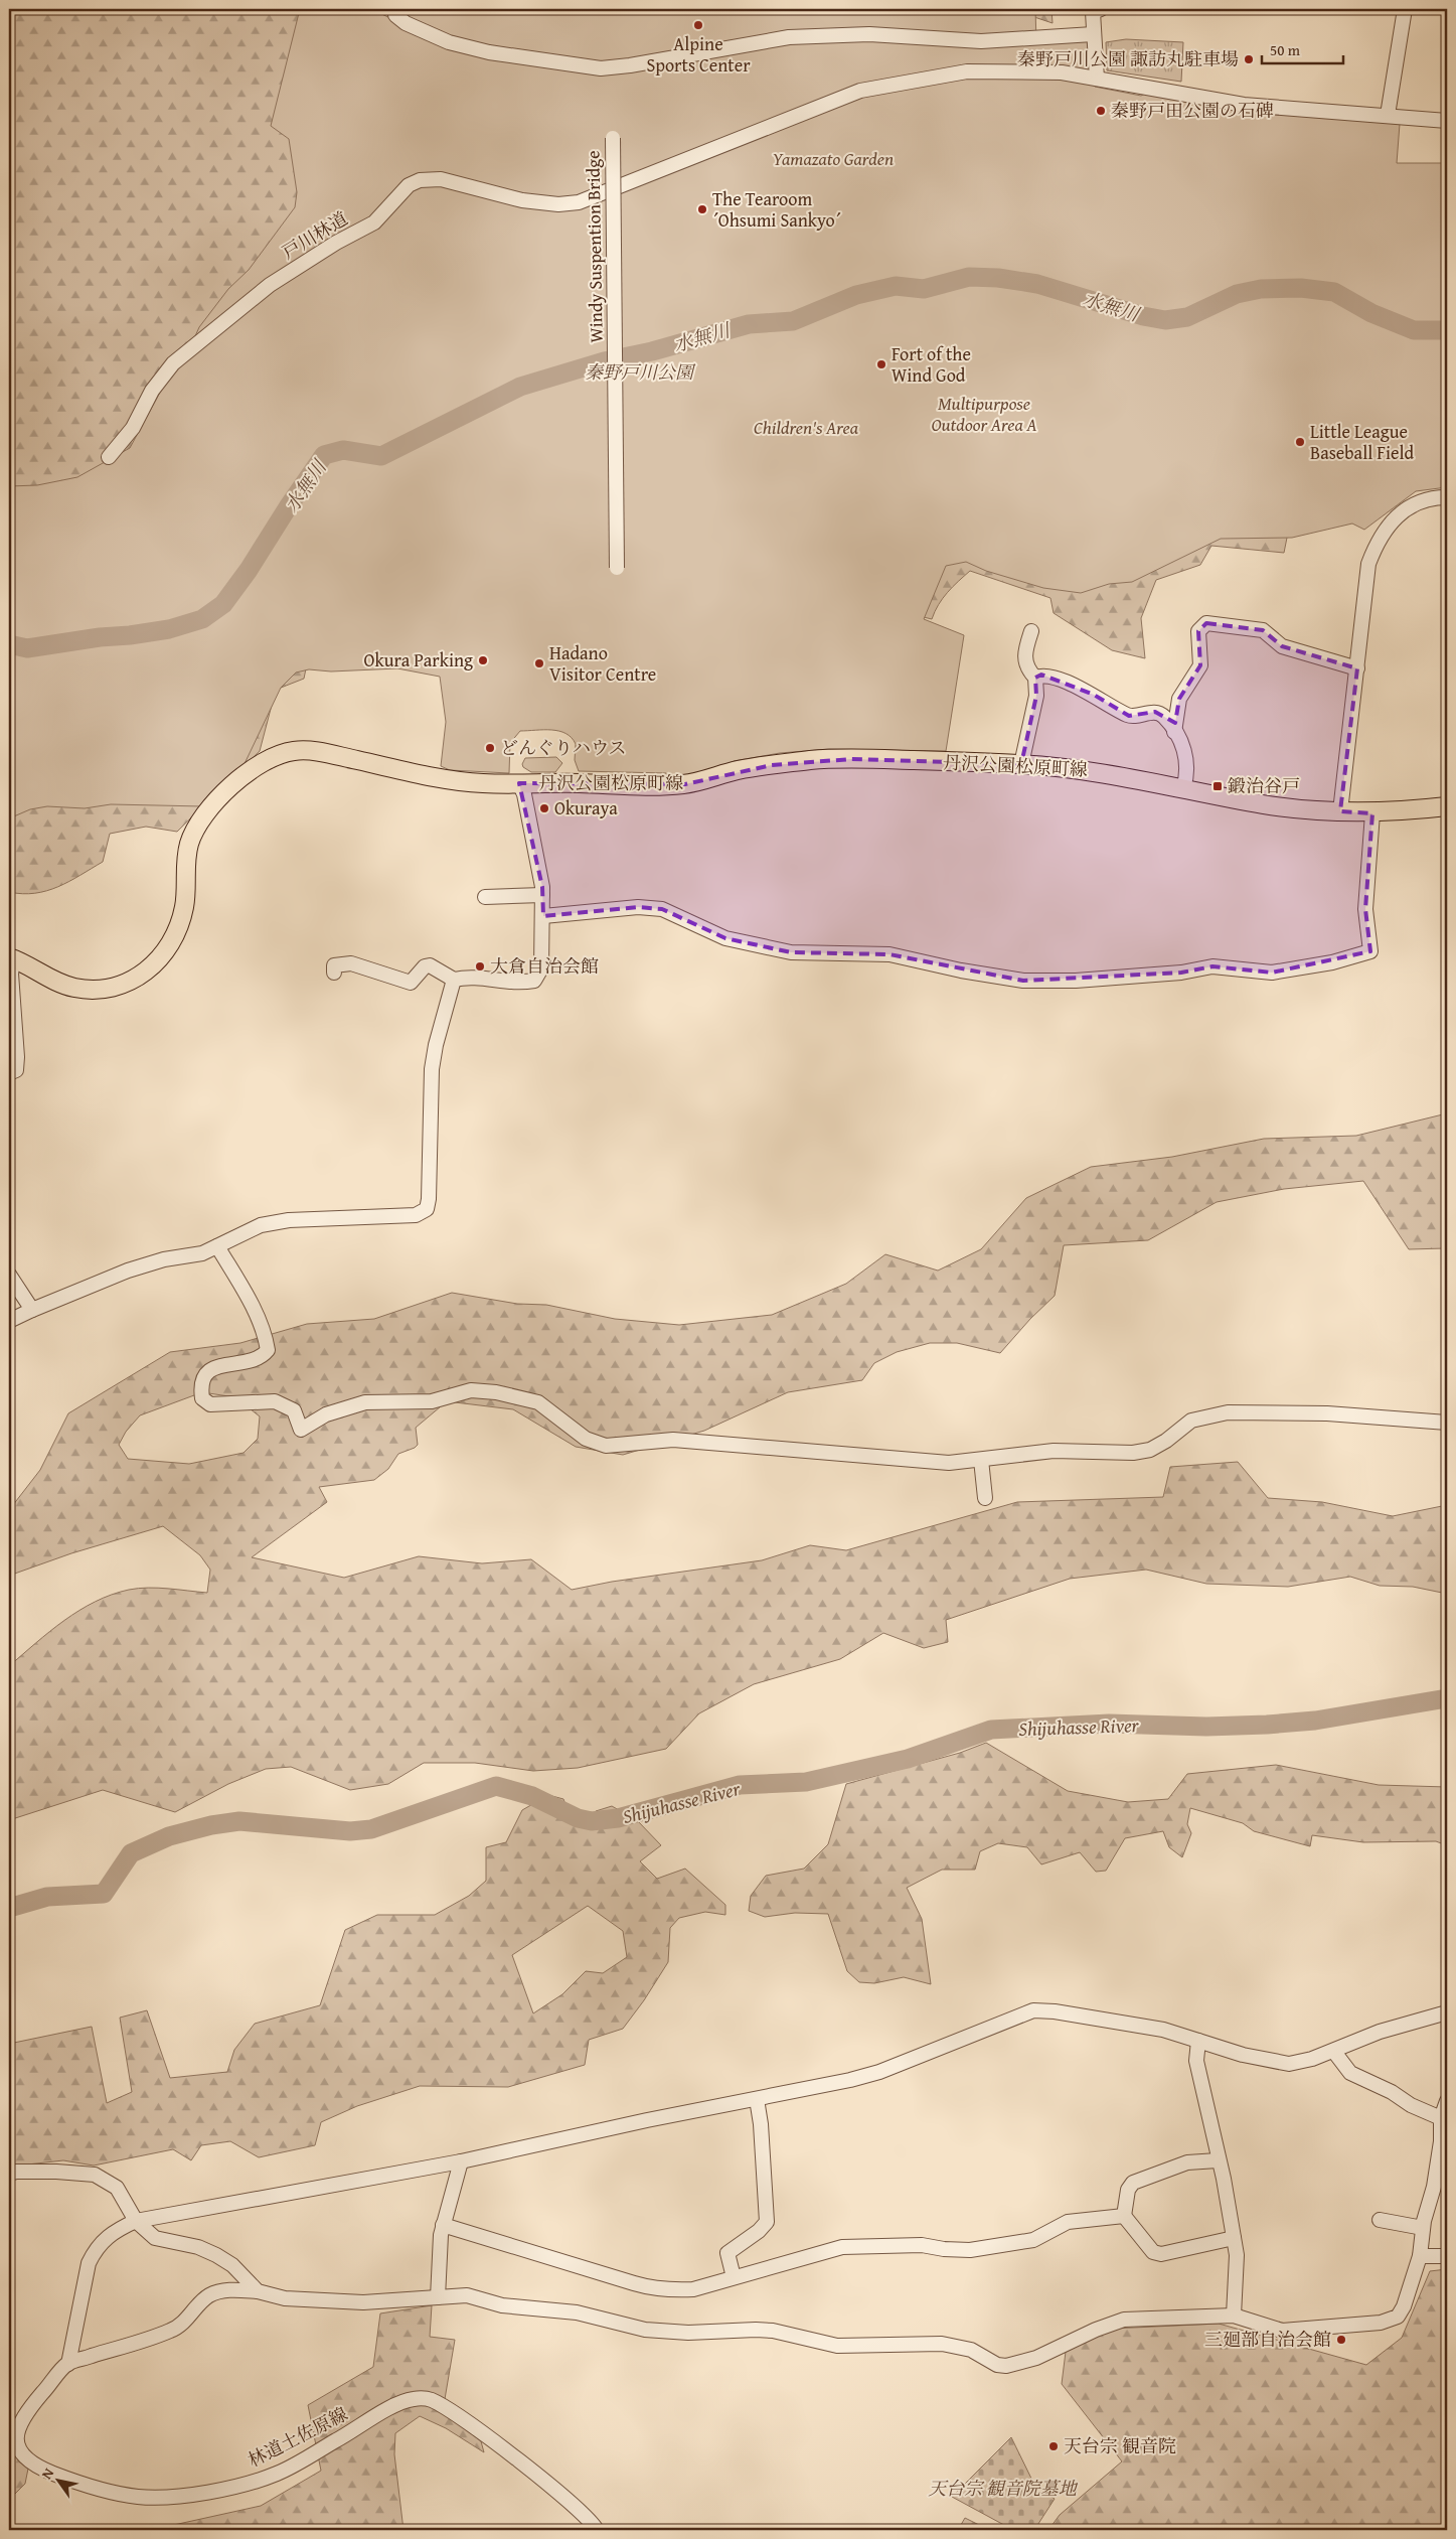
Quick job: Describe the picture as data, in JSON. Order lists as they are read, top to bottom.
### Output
{
  "streets": {
    "main road": ["丹沢公園松原町線"],
    "street": ["戸川林道", "Windy Suspention Bridge", "林道土佐原線"]
  },
  "water": ["水無川", "Shijuhasse River"],
  "parks": [
    "Yamazato Garden",
    "秦野戸川公園",
    "Multipurpose Outdoor Area A",
    "Children's Area",
    "天台宗 観音院墓地"
  ],
  "places": {
    "other": [
      "Alpine Sports Center",
      "秦野戸川公園 諏訪丸駐車場",
      "秦野戸田公園の石碑",
      "The Tearoom ´Ohsumi Sankyo´",
      "Fort of the Wind God",
      "Little League Baseball Field",
      "Okura Parking",
      "Hadano Visitor Centre",
      "どんぐりハウス",
      "Okuraya",
      "大倉自治会館",
      "三廻部自治会館",
      "天台宗 観音院"
    ],
    "transit": ["鍛治谷戸"]
  },
  "scale_bar": "50 m",
  "north": "top left"
}
